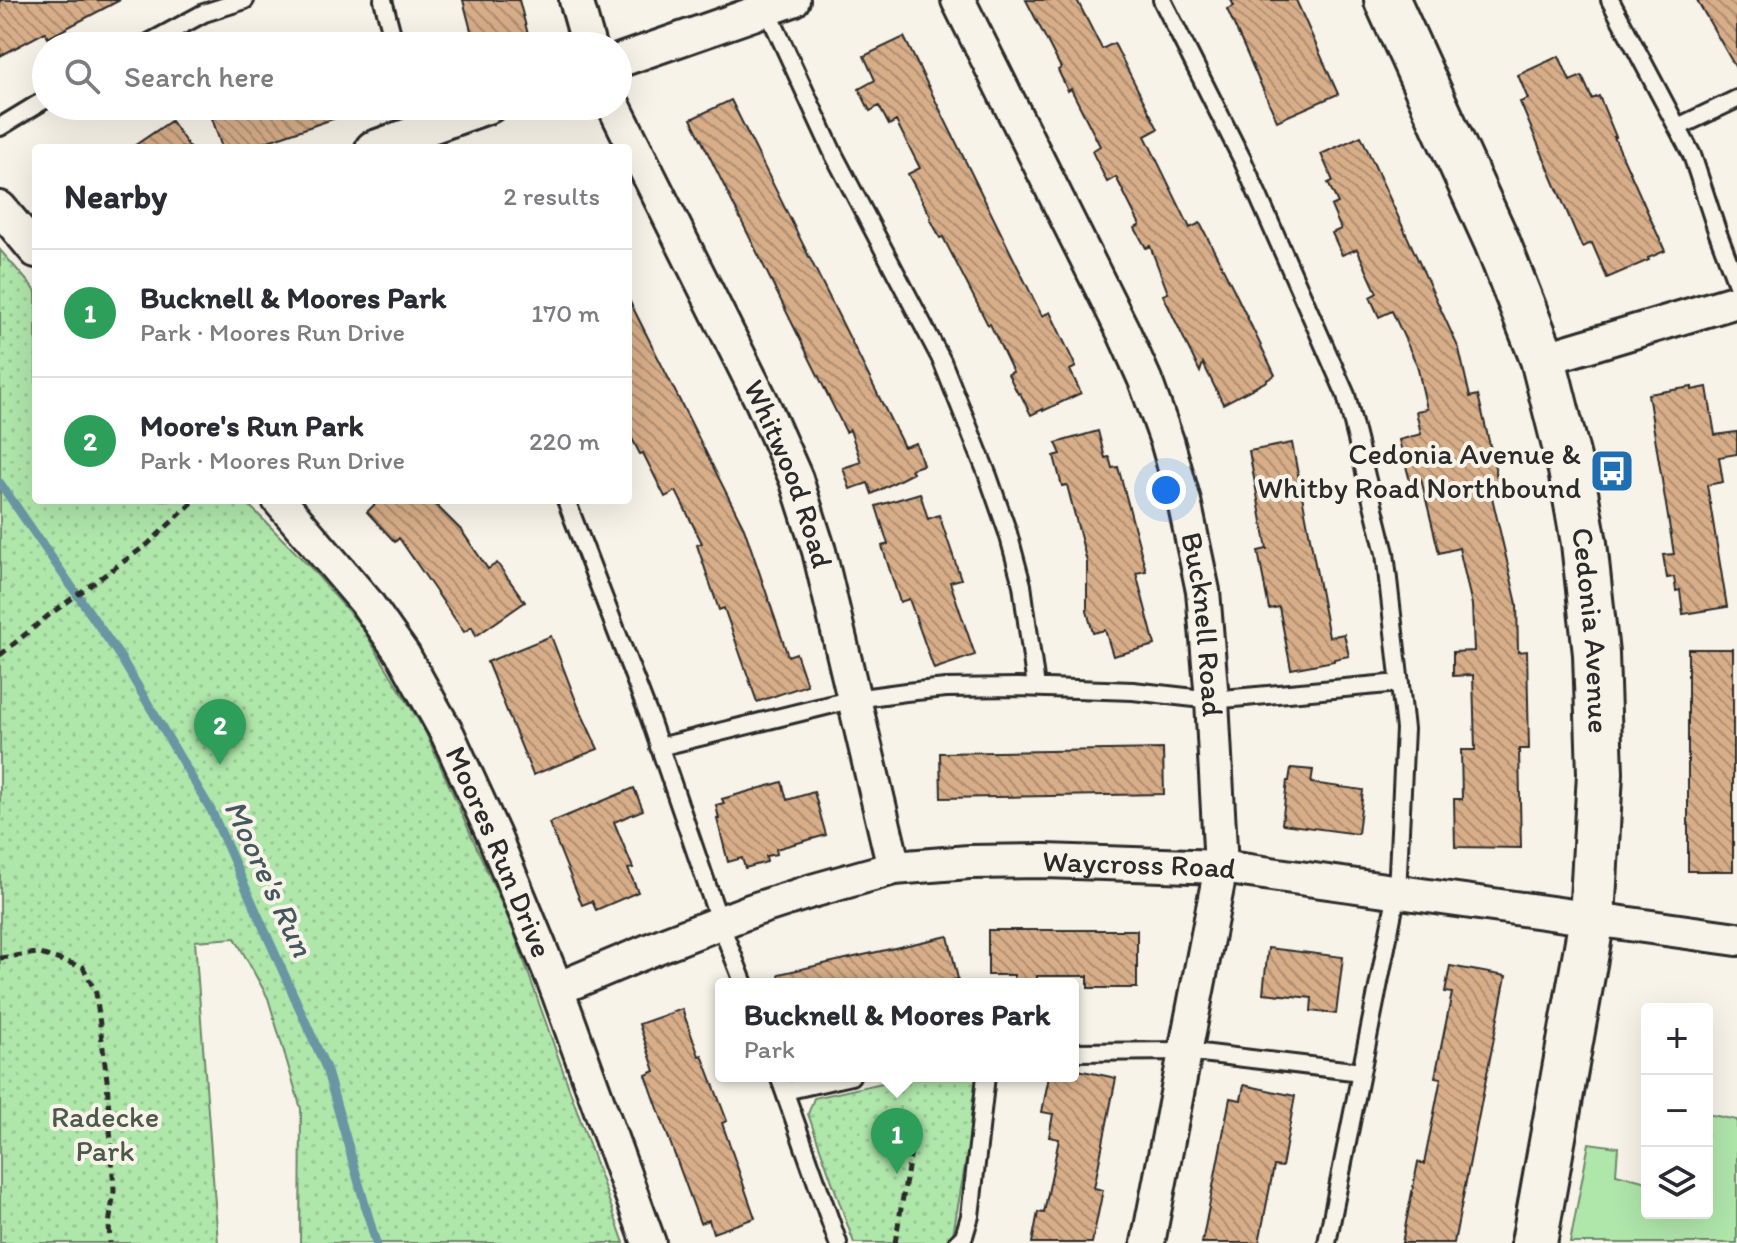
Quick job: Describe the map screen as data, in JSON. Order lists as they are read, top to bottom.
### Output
{
  "streets": {
    "street": [
      "Whitwood Road",
      "Bucknell Road",
      "Cedonia Avenue",
      "Moores Run Drive",
      "Waycross Road"
    ]
  },
  "crossings": [
    ["Whitwood Road", "Waycross Road"],
    ["Bucknell Road", "Waycross Road"],
    ["Cedonia Avenue", "Waycross Road"],
    ["Moores Run Drive", "Waycross Road"]
  ],
  "water": ["Moore's Run"],
  "parks": ["Radecke Park"],
  "places": {
    "bus stop": ["Cedonia Avenue & Whitby Road Northbound"]
  },
  "page": {
    "search": "Search here",
    "heading": ["Nearby", "2 results"],
    "list": [
      {
        "mark": "1",
        "name": "Bucknell & Moores Park",
        "note": "Park · Moores Run Drive",
        "value": "170 m"
      },
      {
        "mark": "2",
        "name": "Moore's Run Park",
        "note": "Park · Moores Run Drive",
        "value": "220 m"
      }
    ],
    "pins": ["2", "1"],
    "popup": ["Bucknell & Moores Park", "Park"],
    "map_buttons": ["+", "−"]
  }
}
